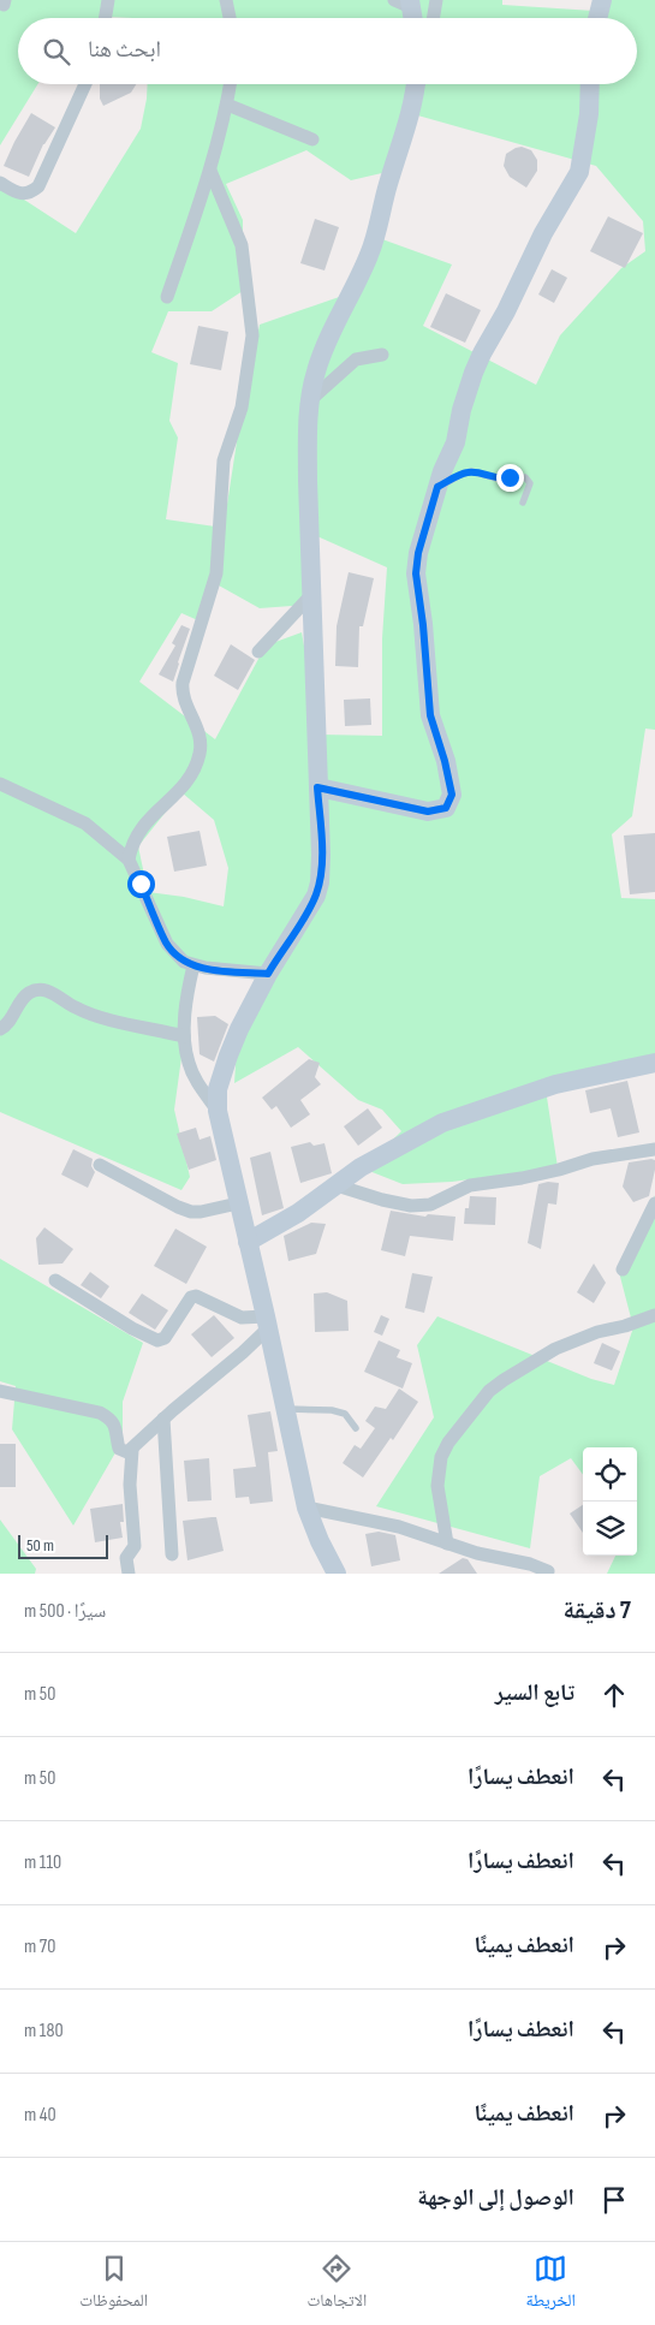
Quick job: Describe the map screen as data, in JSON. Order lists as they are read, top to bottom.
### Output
{
  "scale_bar": "50 m",
  "page": {
    "search": "ابحث هنا",
    "scale": "50 m",
    "heading": ["7 دقيقة", "سيرًا · 500 m"],
    "list": [
      ["تابع السير", "50 m"],
      ["انعطف يسارًا", "50 m"],
      ["انعطف يسارًا", "110 m"],
      ["انعطف يمينًا", "70 m"],
      ["انعطف يسارًا", "180 m"],
      ["انعطف يمينًا", "40 m"],
      "الوصول إلى الوجهة"
    ],
    "nav": ["الخريطة", "الاتجاهات", "المحفوظات"]
  }
}
